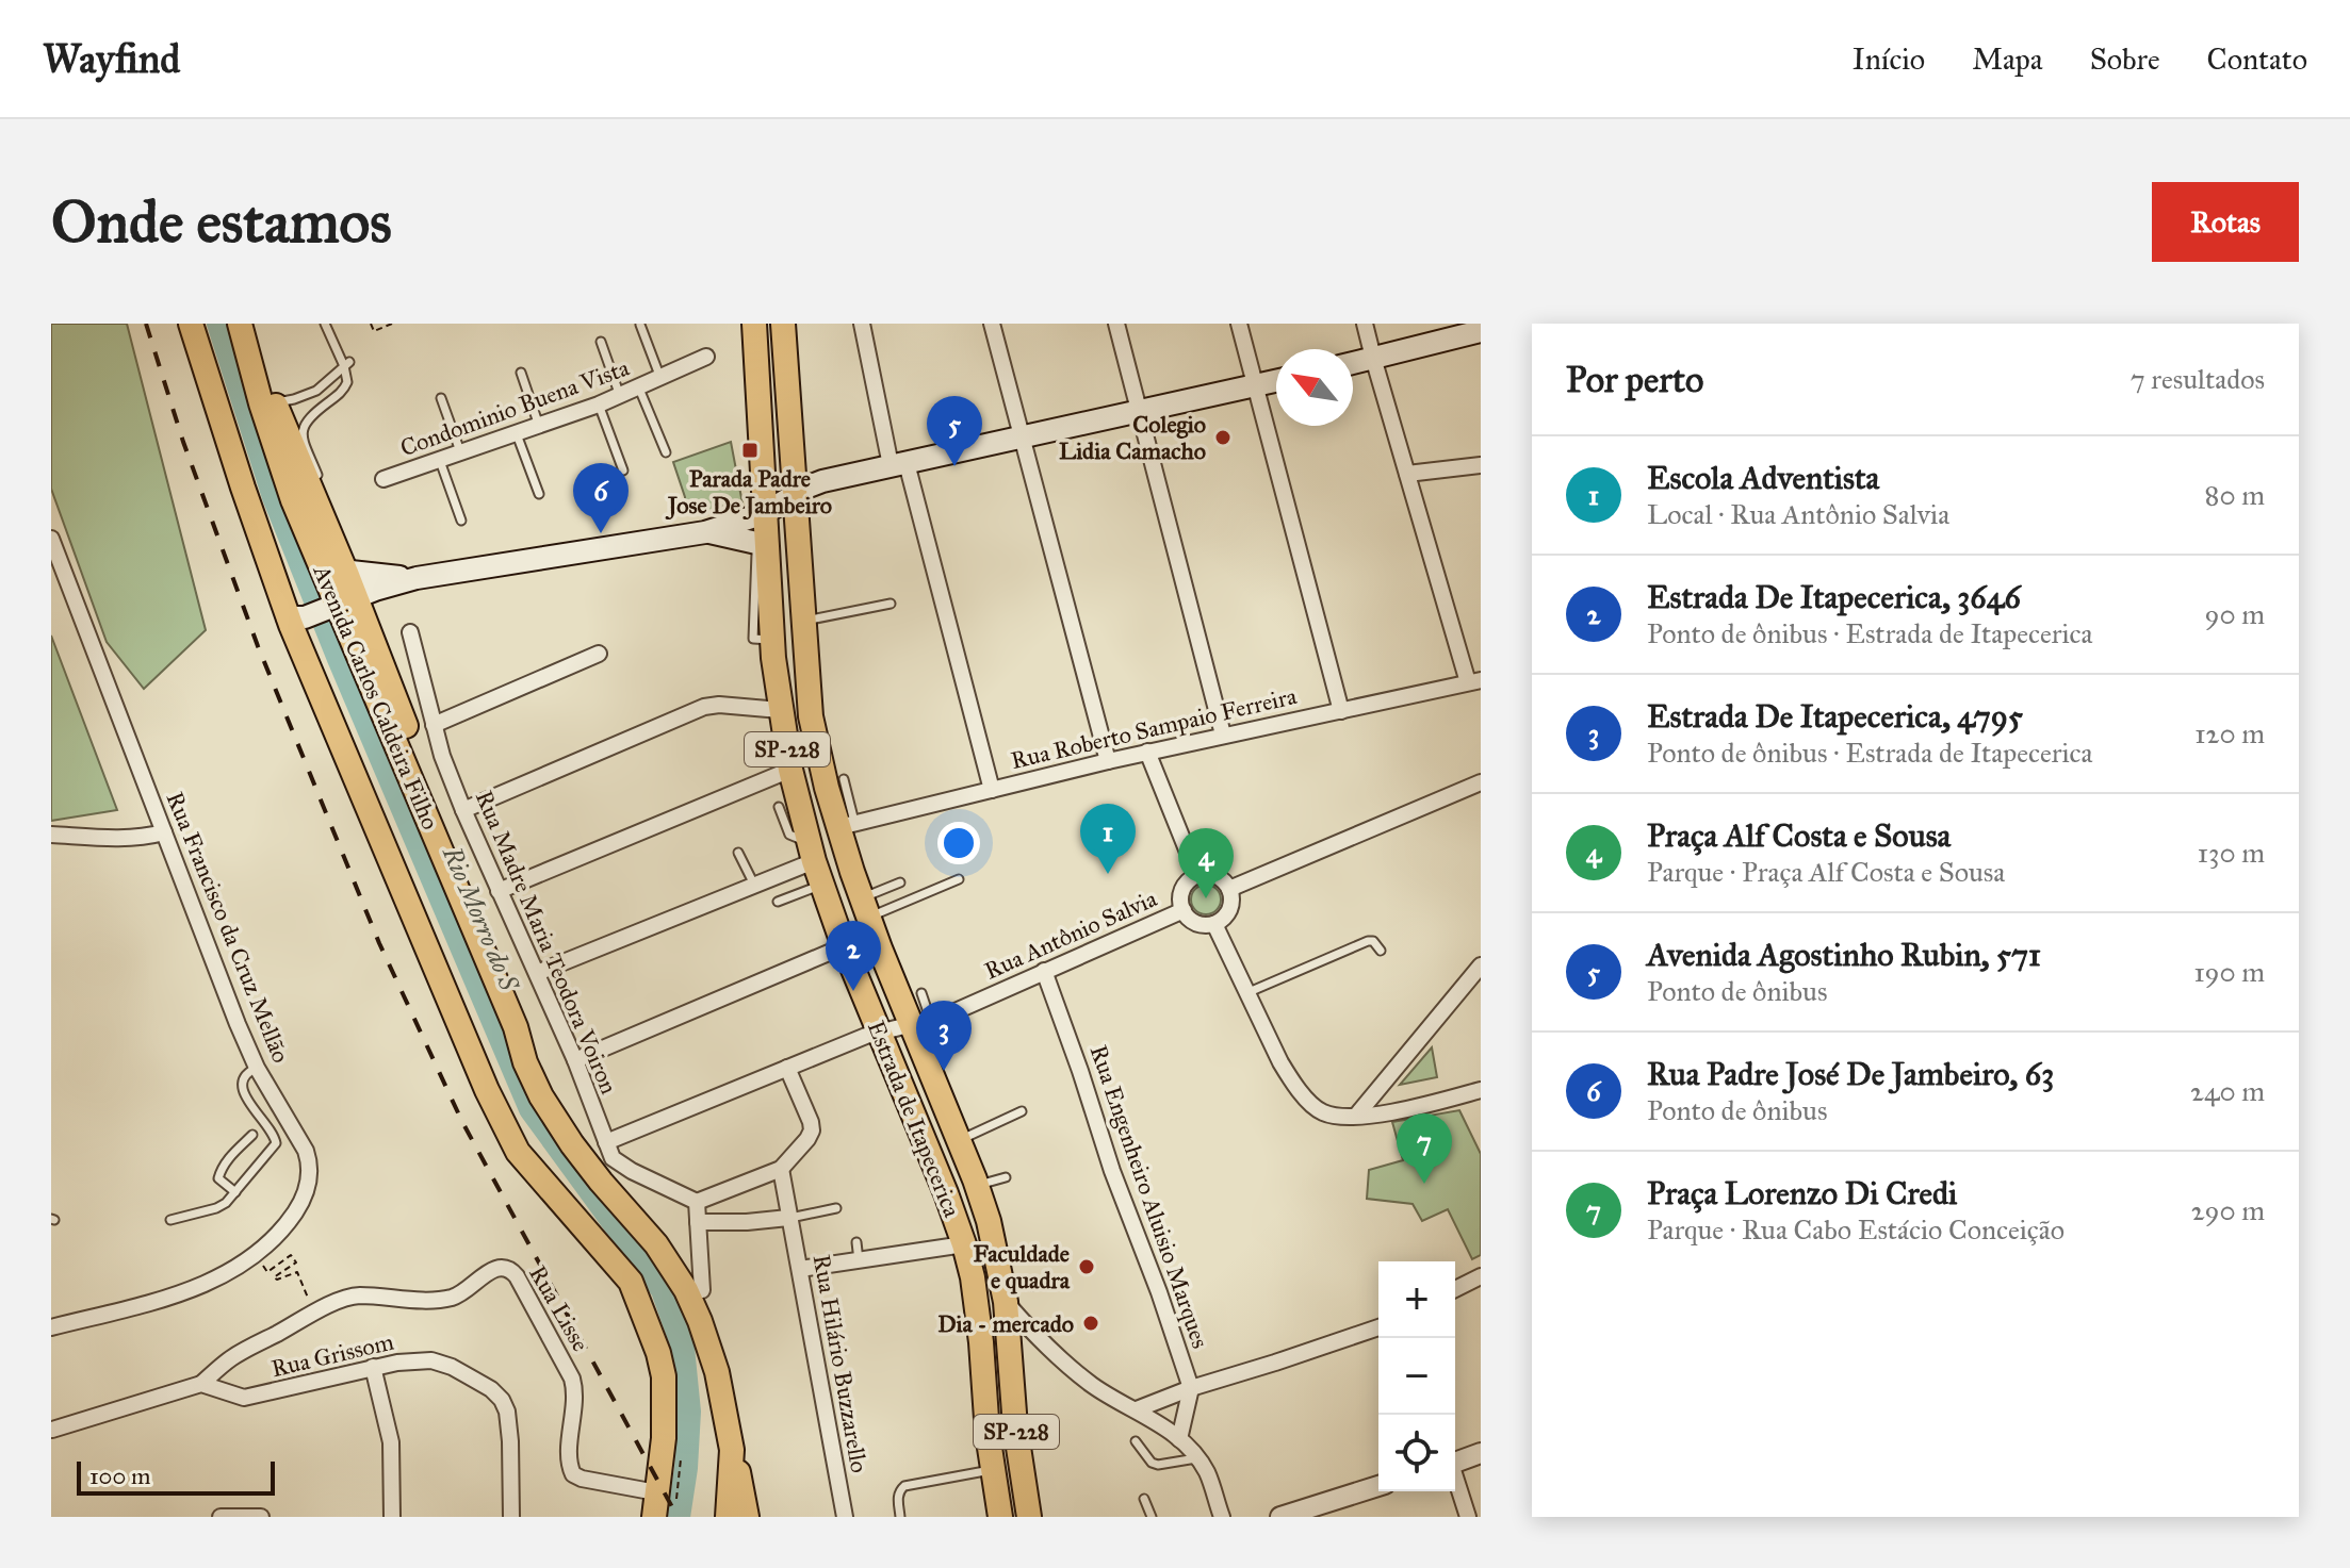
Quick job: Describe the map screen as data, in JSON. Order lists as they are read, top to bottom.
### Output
{
  "streets": {
    "main road": ["Avenida Carlos Caldeira Filho", "SP-228", "Estrada de Itapecerica"],
    "street": [
      "Condominio Buena Vista",
      "Rua Roberto Sampaio Ferreira",
      "Rua Francisco da Cruz Mellão",
      "Rua Antônio Salvia",
      "Rua Madre Maria Teodora Voiron",
      "Rua Engenheiro Aluisio Marques",
      "Rua Lisse",
      "Rua Grissom",
      "Rua Hilário Buzzarello"
    ]
  },
  "crossings": [
    ["Avenida Carlos Caldeira Filho", "Rua Lisse"],
    ["Rua Roberto Sampaio Ferreira", "Estrada de Itapecerica"],
    ["Rua Antônio Salvia", "Rua Madre Maria Teodora Voiron"],
    ["Rua Antônio Salvia", "Estrada de Itapecerica"],
    ["Rua Antônio Salvia", "Rua Engenheiro Aluisio Marques"],
    ["Rua Lisse", "Rua Grissom"]
  ],
  "water": ["Rio Morro do S"],
  "places": {
    "other": ["Colegio Lidia Camacho", "Faculdade e quadra", "Dia - mercado"],
    "transit": ["Parada Padre Jose De Jambeiro"]
  },
  "scale_bar": "100 m",
  "north": "top left",
  "page": {
    "header": "Wayfind",
    "nav": [
      "Início",
      "Mapa",
      "Sobre",
      "Contato"
    ],
    "buttons": "Rotas",
    "title": "Onde estamos",
    "heading": ["Por perto", "7 resultados"],
    "pins": [
      "5",
      "6",
      "1",
      "4",
      "2",
      "3",
      "7"
    ],
    "list": [
      {
        "mark": "1",
        "name": "Escola Adventista",
        "note": "Local · Rua Antônio Salvia",
        "value": "80 m"
      },
      {
        "mark": "2",
        "name": "Estrada De Itapecerica, 3646",
        "note": "Ponto de ônibus · Estrada de Itapecerica",
        "value": "90 m"
      },
      {
        "mark": "3",
        "name": "Estrada De Itapecerica, 4795",
        "note": "Ponto de ônibus · Estrada de Itapecerica",
        "value": "120 m"
      },
      {
        "mark": "4",
        "name": "Praça Alf Costa e Sousa",
        "note": "Parque · Praça Alf Costa e Sousa",
        "value": "130 m"
      },
      {
        "mark": "5",
        "name": "Avenida Agostinho Rubin, 571",
        "note": "Ponto de ônibus",
        "value": "190 m"
      },
      {
        "mark": "6",
        "name": "Rua Padre José De Jambeiro, 63",
        "note": "Ponto de ônibus",
        "value": "240 m"
      },
      {
        "mark": "7",
        "name": "Praça Lorenzo Di Credi",
        "note": "Parque · Rua Cabo Estácio Conceição",
        "value": "290 m"
      }
    ],
    "map_buttons": ["+", "−"],
    "scale": "100 m"
  }
}
